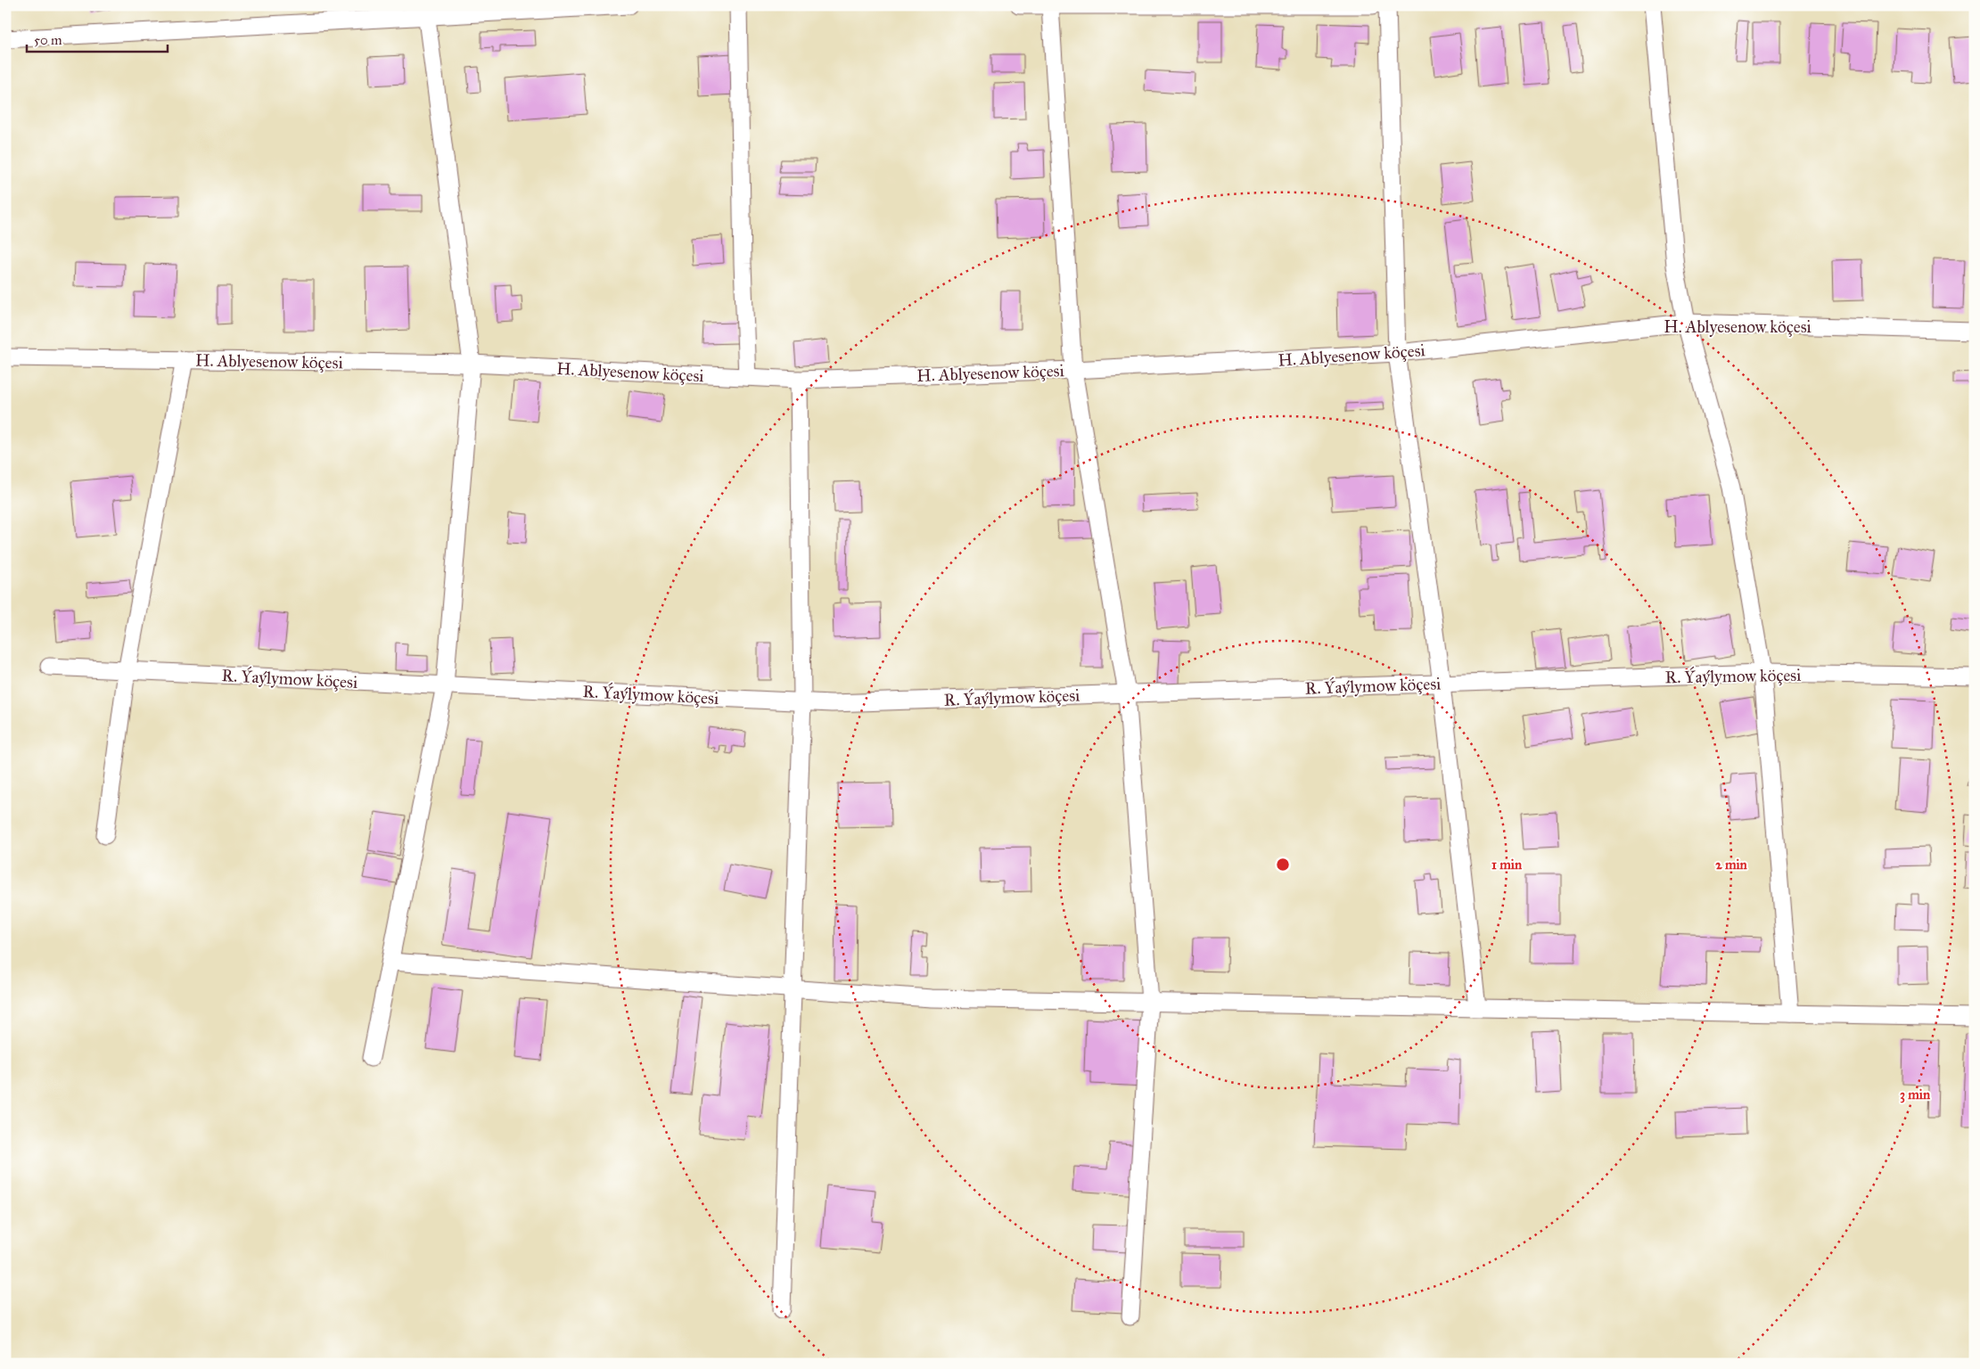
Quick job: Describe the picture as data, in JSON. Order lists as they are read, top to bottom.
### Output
{
  "streets": {
    "street": ["H. Ablyesenow köçesi", "R. Ýaýlymow köçesi"]
  },
  "scale_bar": "50 m",
  "rings": ["1 min", "2 min", "3 min"]
}
